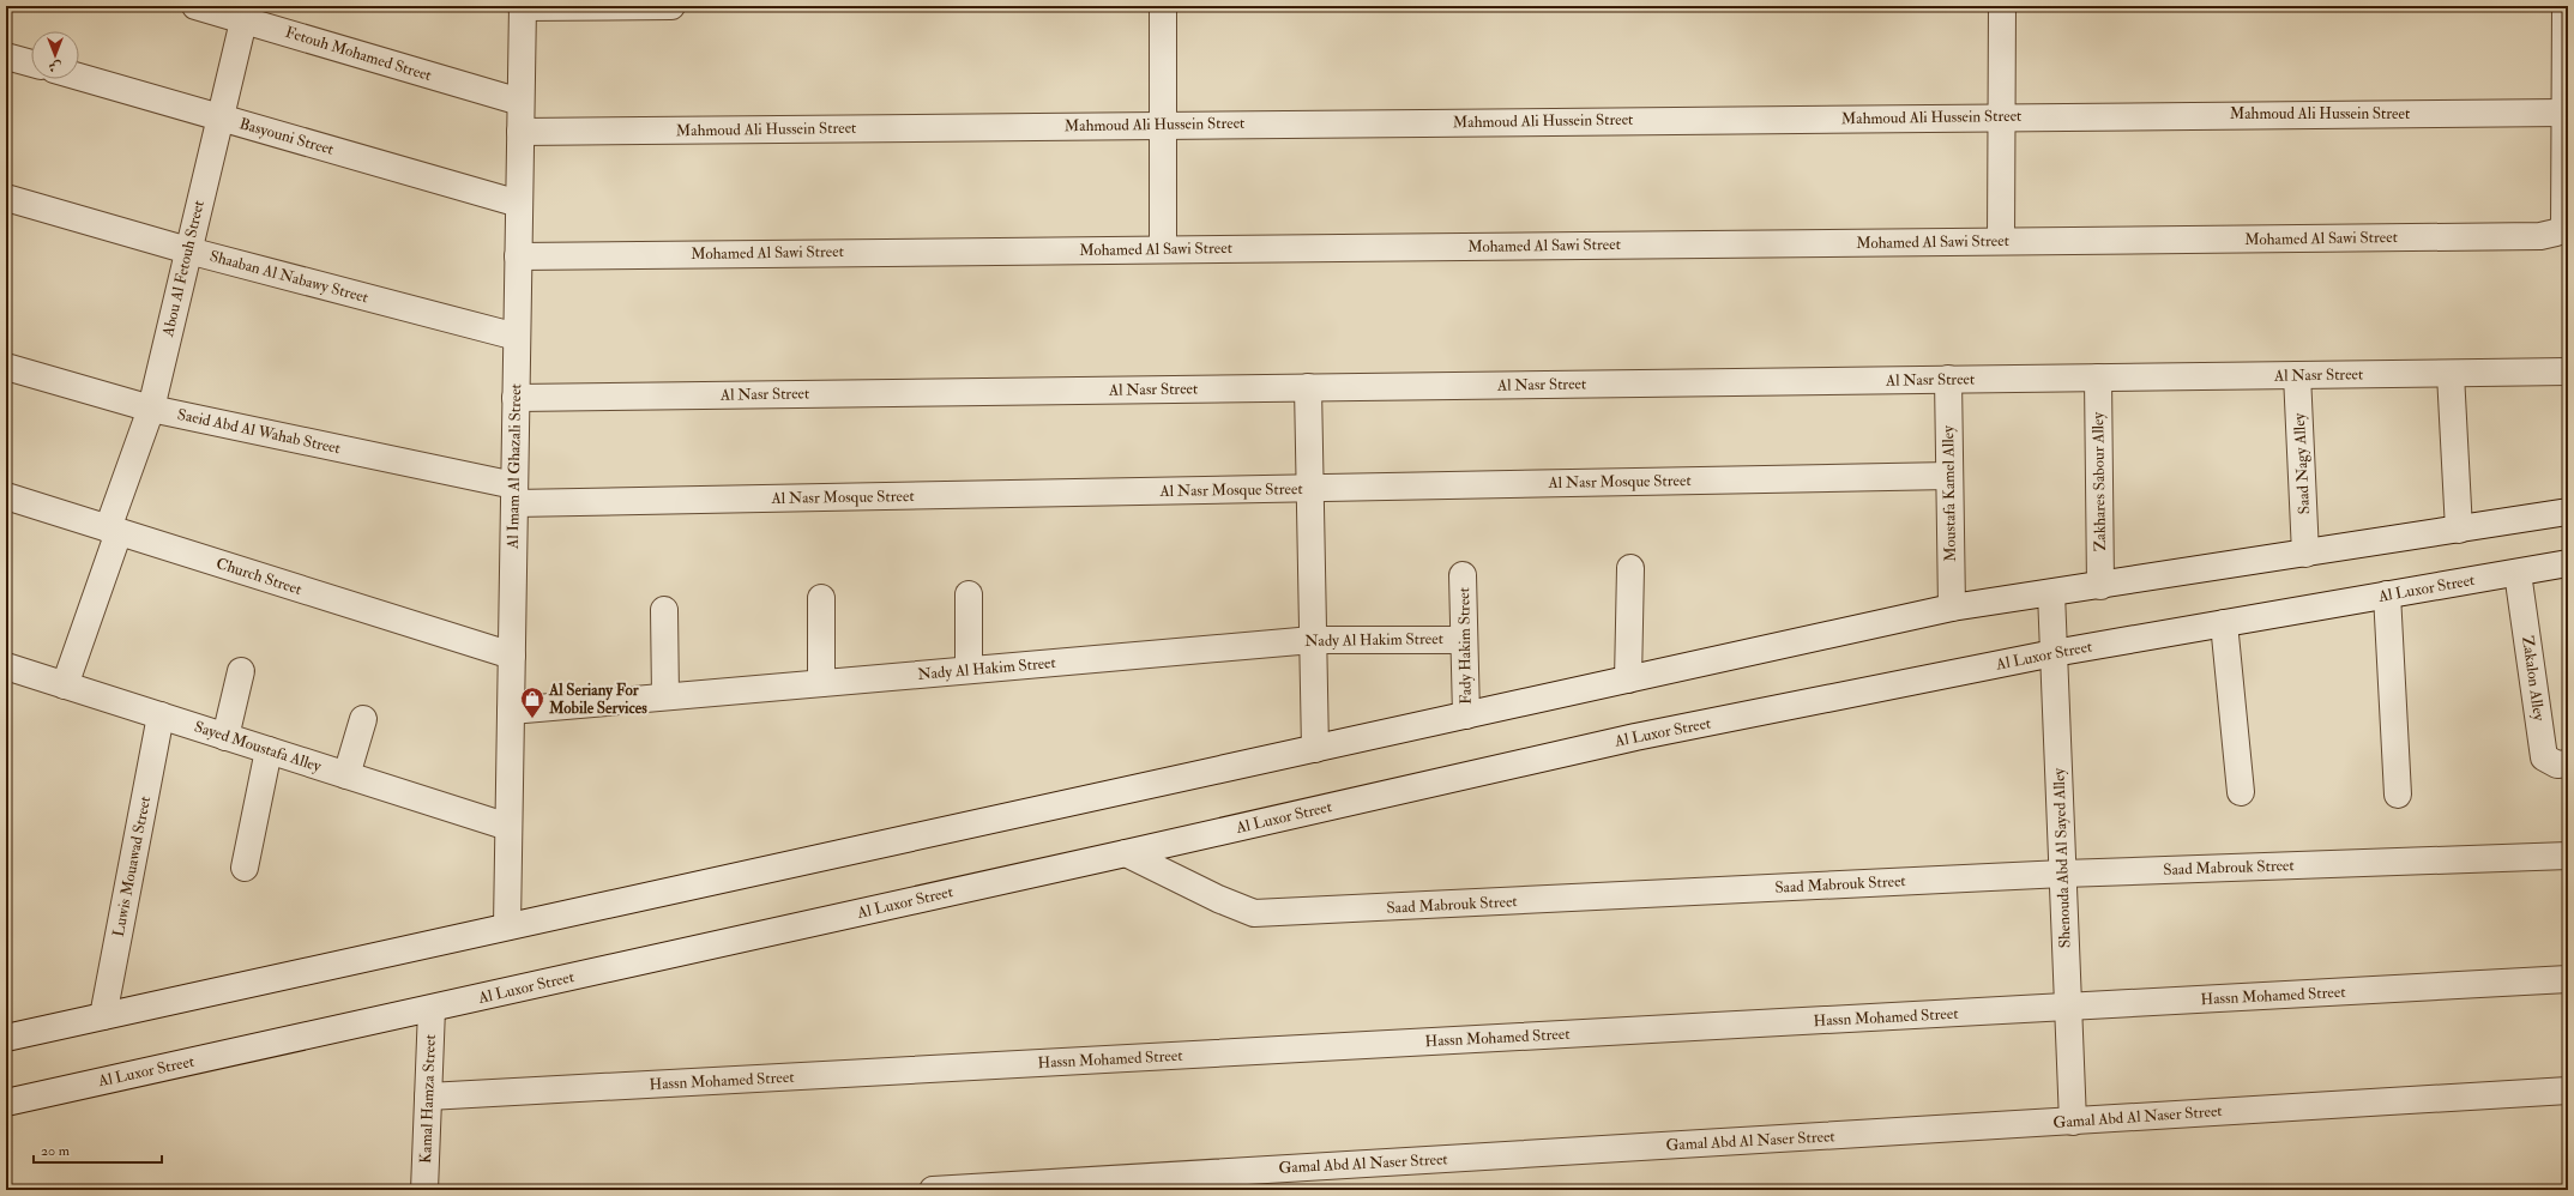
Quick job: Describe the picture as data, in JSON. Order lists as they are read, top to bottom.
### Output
{
  "streets": {
    "street": [
      "Fetouh Mohamed Street",
      "Mahmoud Ali Hussein Street",
      "Basyouni Street",
      "Mohamed Al Sawi Street",
      "Abou Al Fetouh Street",
      "Shaaban Al Nabawy Street",
      "Al Nasr Street",
      "Saeid Abd Al Wahab Street",
      "Saad Nagy Alley",
      "Al Imam Al Ghazali Street",
      "Al Nasr Mosque Street",
      "Zakhares Sabour Alley",
      "Moustafa Kamel Alley",
      "Church Street",
      "Al Luxor Street",
      "Nady Al Hakim Street",
      "Fady Hakim Street",
      "Zakalon Alley",
      "Sayed Moustafa Alley",
      "Shenouda Abd Al Sayed Alley",
      "Luwis Mouawad Street",
      "Saad Mabrouk Street",
      "Hassn Mohamed Street",
      "Kamal Hamza Street",
      "Gamal Abd Al Naser Street"
    ]
  },
  "crossings": [
    ["Fetouh Mohamed Street", "Abou Al Fetouh Street"],
    ["Fetouh Mohamed Street", "Al Imam Al Ghazali Street"],
    ["Mahmoud Ali Hussein Street", "Al Imam Al Ghazali Street"],
    ["Basyouni Street", "Abou Al Fetouh Street"],
    ["Basyouni Street", "Al Imam Al Ghazali Street"],
    ["Mohamed Al Sawi Street", "Al Imam Al Ghazali Street"],
    ["Abou Al Fetouh Street", "Shaaban Al Nabawy Street"],
    ["Abou Al Fetouh Street", "Saeid Abd Al Wahab Street"],
    ["Abou Al Fetouh Street", "Church Street"],
    ["Abou Al Fetouh Street", "Sayed Moustafa Alley"],
    ["Shaaban Al Nabawy Street", "Al Imam Al Ghazali Street"],
    ["Al Nasr Street", "Saad Nagy Alley"],
    ["Al Nasr Street", "Al Imam Al Ghazali Street"],
    ["Al Nasr Street", "Zakhares Sabour Alley"],
    ["Al Nasr Street", "Moustafa Kamel Alley"],
    ["Saeid Abd Al Wahab Street", "Al Imam Al Ghazali Street"],
    ["Saeid Abd Al Wahab Street", "Al Nasr Mosque Street"],
    ["Al Imam Al Ghazali Street", "Al Nasr Mosque Street"],
    ["Al Imam Al Ghazali Street", "Church Street"],
    ["Al Imam Al Ghazali Street", "Nady Al Hakim Street"],
    ["Al Imam Al Ghazali Street", "Sayed Moustafa Alley"],
    ["Al Nasr Mosque Street", "Moustafa Kamel Alley"],
    ["Al Luxor Street", "Zakalon Alley"],
    ["Al Luxor Street", "Shenouda Abd Al Sayed Alley"],
    ["Al Luxor Street", "Saad Mabrouk Street"],
    ["Al Luxor Street", "Kamal Hamza Street"],
    ["Nady Al Hakim Street", "Fady Hakim Street"],
    ["Sayed Moustafa Alley", "Luwis Mouawad Street"],
    ["Shenouda Abd Al Sayed Alley", "Saad Mabrouk Street"],
    ["Shenouda Abd Al Sayed Alley", "Hassn Mohamed Street"],
    ["Shenouda Abd Al Sayed Alley", "Gamal Abd Al Naser Street"],
    ["Hassn Mohamed Street", "Kamal Hamza Street"]
  ],
  "places": {
    "shop": ["Al Seriany For Mobile Services"]
  },
  "scale_bar": "20 m",
  "north": "bottom"
}
